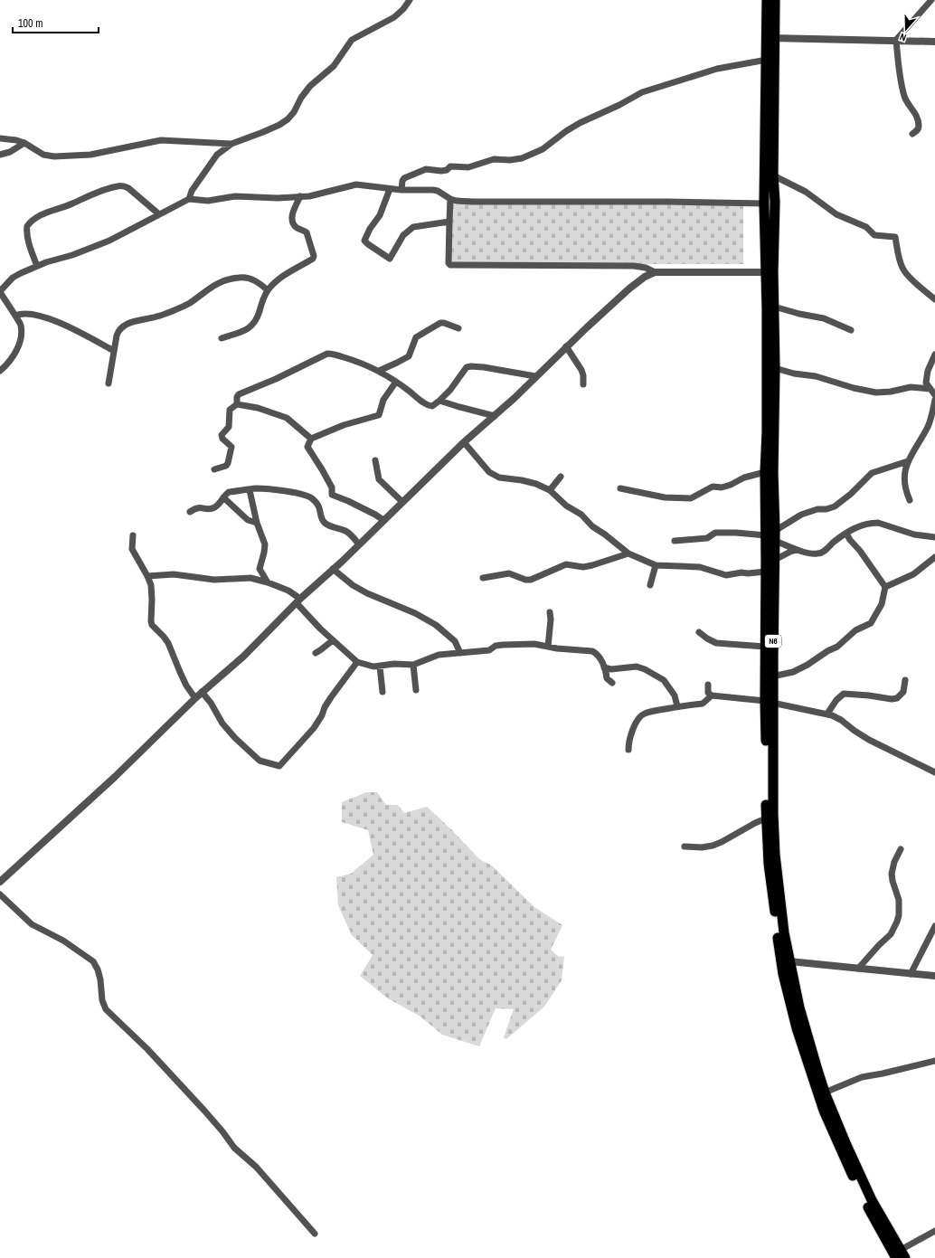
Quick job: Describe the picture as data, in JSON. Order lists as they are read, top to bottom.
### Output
{
  "streets": {
    "highway": ["N6"]
  },
  "scale_bar": "100 m",
  "north": "bottom"
}
